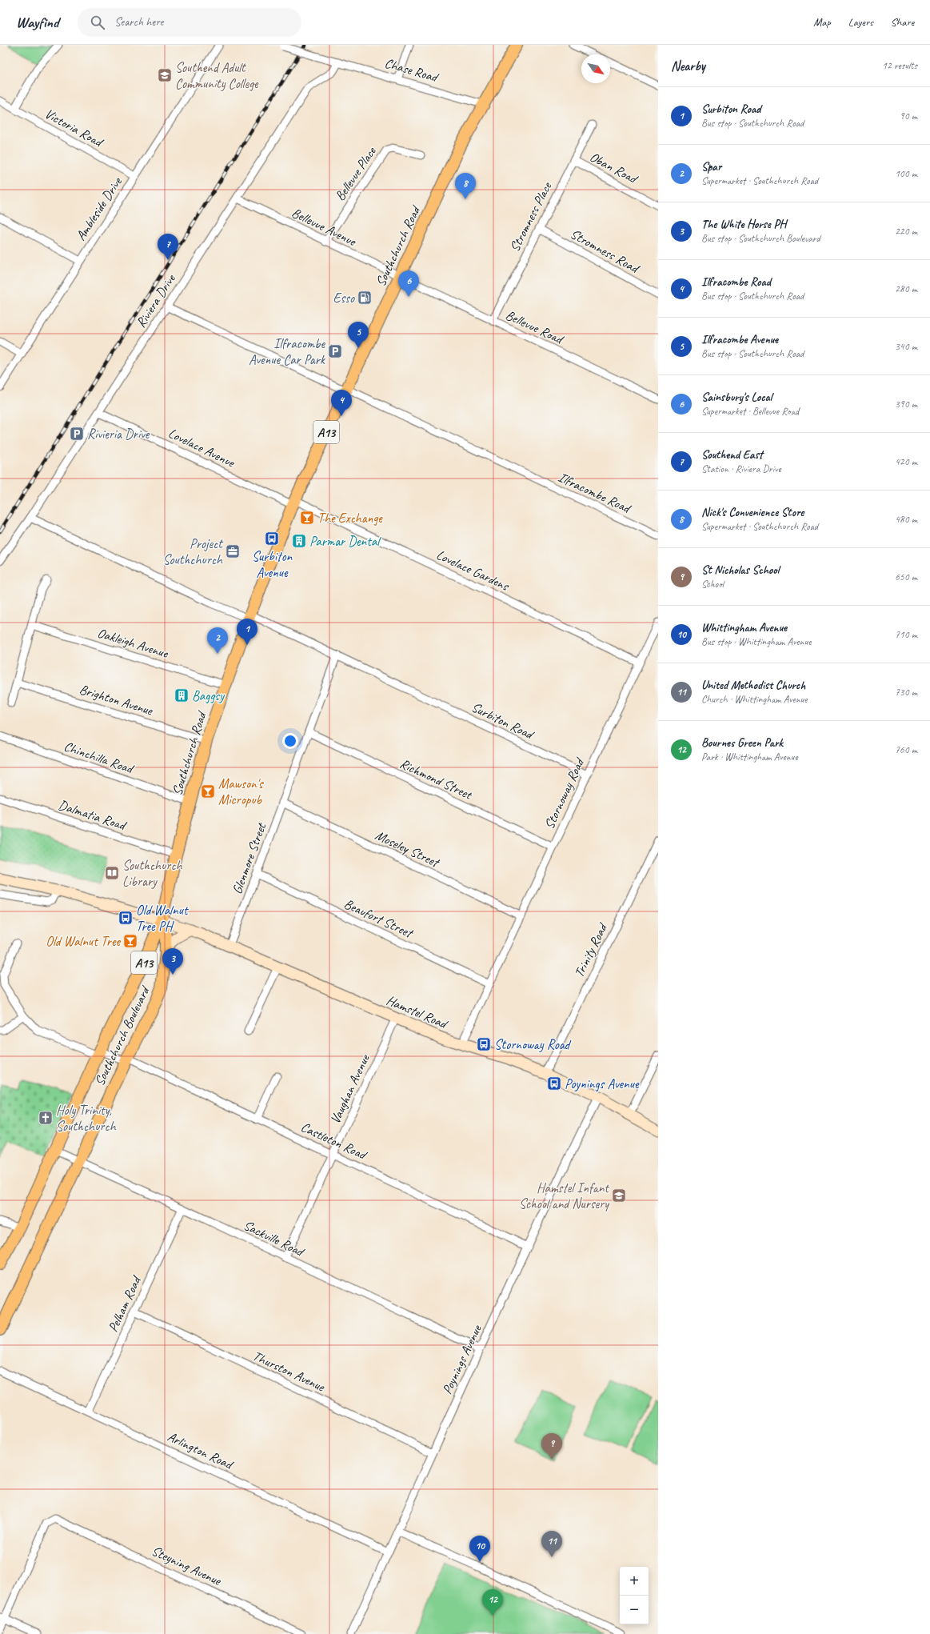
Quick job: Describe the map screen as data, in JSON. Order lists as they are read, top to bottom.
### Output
{
  "streets": {
    "main road": ["Southchurch Road", "A13", "Southchurch Boulevard"],
    "street": [
      "Chase Road",
      "Victoria Road",
      "Oban Road",
      "Bellevue Place",
      "Ambleside Drive",
      "Stromness Place",
      "Bellevue Avenue",
      "Stromness Road",
      "Riviera Drive",
      "Bellevue Road",
      "Lovelace Avenue",
      "Ilfracombe Road",
      "Lovelace Gardens",
      "Oakleigh Avenue",
      "Brighton Avenue",
      "Surbiton Road",
      "Chinchilla Road",
      "Richmond Street",
      "Stornoway Road",
      "Dalmatia Road",
      "Moseley Street",
      "Glenmore Street",
      "Beaufort Street",
      "Trinity Road",
      "Hamstel Road",
      "Vaughan Avenue",
      "Castleton Road",
      "Sackville Road",
      "Pelham Road",
      "Poynings Avenue",
      "Thurston Avenue",
      "Arlington Road",
      "Steyning Avenue"
    ]
  },
  "crossings": [
    ["Chase Road", "Southchurch Road"],
    ["Chase Road", "Riviera Drive"],
    ["Victoria Road", "Ambleside Drive"],
    ["Oban Road", "Stromness Place"],
    ["Bellevue Place", "Bellevue Avenue"],
    ["Stromness Place", "Stromness Road"],
    ["Stromness Place", "Bellevue Road"],
    ["Bellevue Avenue", "Southchurch Road"],
    ["Bellevue Avenue", "Riviera Drive"],
    ["Bellevue Avenue", "Bellevue Road"],
    ["Southchurch Road", "Bellevue Road"],
    ["Southchurch Road", "Lovelace Avenue"],
    ["Southchurch Road", "Ilfracombe Road"],
    ["Southchurch Road", "Lovelace Gardens"],
    ["Southchurch Road", "Oakleigh Avenue"],
    ["Southchurch Road", "Brighton Avenue"],
    ["Southchurch Road", "Surbiton Road"],
    ["Southchurch Road", "Chinchilla Road"],
    ["Southchurch Road", "Dalmatia Road"],
    ["Southchurch Road", "Hamstel Road"],
    ["Southchurch Road", "Southchurch Boulevard"],
    ["Riviera Drive", "Lovelace Avenue"],
    ["Riviera Drive", "Ilfracombe Road"],
    ["Lovelace Avenue", "Lovelace Gardens"],
    ["Lovelace Gardens", "Stornoway Road"],
    ["Surbiton Road", "Stornoway Road"],
    ["Surbiton Road", "Glenmore Street"],
    ["Richmond Street", "Stornoway Road"],
    ["Richmond Street", "Glenmore Street"],
    ["Stornoway Road", "Moseley Street"],
    ["Stornoway Road", "Beaufort Street"],
    ["Stornoway Road", "Hamstel Road"],
    ["Moseley Street", "Glenmore Street"],
    ["Glenmore Street", "Beaufort Street"],
    ["Glenmore Street", "Hamstel Road"],
    ["Trinity Road", "Hamstel Road"],
    ["Hamstel Road", "Southchurch Boulevard"],
    ["Hamstel Road", "Vaughan Avenue"],
    ["Hamstel Road", "Poynings Avenue"],
    ["Southchurch Boulevard", "Castleton Road"],
    ["Southchurch Boulevard", "Sackville Road"],
    ["Vaughan Avenue", "Castleton Road"],
    ["Vaughan Avenue", "Sackville Road"],
    ["Castleton Road", "Poynings Avenue"],
    ["Sackville Road", "Pelham Road"],
    ["Sackville Road", "Poynings Avenue"],
    ["Pelham Road", "Thurston Avenue"],
    ["Pelham Road", "Arlington Road"],
    ["Poynings Avenue", "Thurston Avenue"],
    ["Poynings Avenue", "Arlington Road"]
  ],
  "places": {
    "school or university": ["Southend Adult Community College", "Hamstel Infant School and Nursery"],
    "fuel station": ["Esso"],
    "parking": ["Ilfracombe Avenue Car Park", "Rivieria Drive"],
    "bar": ["The Exchange", "Mawson's Micropub", "Old Walnut Tree"],
    "bus stop": [
      "Surbiton Avenue",
      "Old Walnut Tree PH",
      "Stornoway Road",
      "Poynings Avenue"
    ],
    "building": ["Parmar Dental", "Baggsy"],
    "office": ["Project Southchurch"],
    "library": ["Southchurch Library"],
    "church": ["Holy Trinity, Southchurch"]
  },
  "north": "bottom right",
  "page": {
    "header": "Wayfind",
    "search": "Search here",
    "nav": ["Map", "Layers", "Share"],
    "heading": ["Nearby", "12 results"],
    "list": [
      {
        "mark": "1",
        "name": "Surbiton Road",
        "note": "Bus stop · Southchurch Road",
        "value": "90 m"
      },
      {
        "mark": "2",
        "name": "Spar",
        "note": "Supermarket · Southchurch Road",
        "value": "100 m"
      },
      {
        "mark": "3",
        "name": "The White Horse PH",
        "note": "Bus stop · Southchurch Boulevard",
        "value": "220 m"
      },
      {
        "mark": "4",
        "name": "Ilfracombe Road",
        "note": "Bus stop · Southchurch Road",
        "value": "280 m"
      },
      {
        "mark": "5",
        "name": "Ilfracombe Avenue",
        "note": "Bus stop · Southchurch Road",
        "value": "340 m"
      },
      {
        "mark": "6",
        "name": "Sainsbury's Local",
        "note": "Supermarket · Bellevue Road",
        "value": "390 m"
      },
      {
        "mark": "7",
        "name": "Southend East",
        "note": "Station · Riviera Drive",
        "value": "420 m"
      },
      {
        "mark": "8",
        "name": "Nick's Convenience Store",
        "note": "Supermarket · Southchurch Road",
        "value": "480 m"
      },
      {
        "mark": "9",
        "name": "St Nicholas School",
        "note": "School",
        "value": "650 m"
      },
      {
        "mark": "10",
        "name": "Whittingham Avenue",
        "note": "Bus stop · Whittingham Avenue",
        "value": "710 m"
      },
      {
        "mark": "11",
        "name": "United Methodist Church",
        "note": "Church · Whittingham Avenue",
        "value": "730 m"
      },
      {
        "mark": "12",
        "name": "Bournes Green Park",
        "note": "Park · Whittingham Avenue",
        "value": "760 m"
      }
    ],
    "pins": [
      "8",
      "7",
      "6",
      "5",
      "4",
      "1",
      "2",
      "3",
      "9",
      "11",
      "10",
      "12"
    ],
    "map_buttons": ["+", "−"]
  }
}
